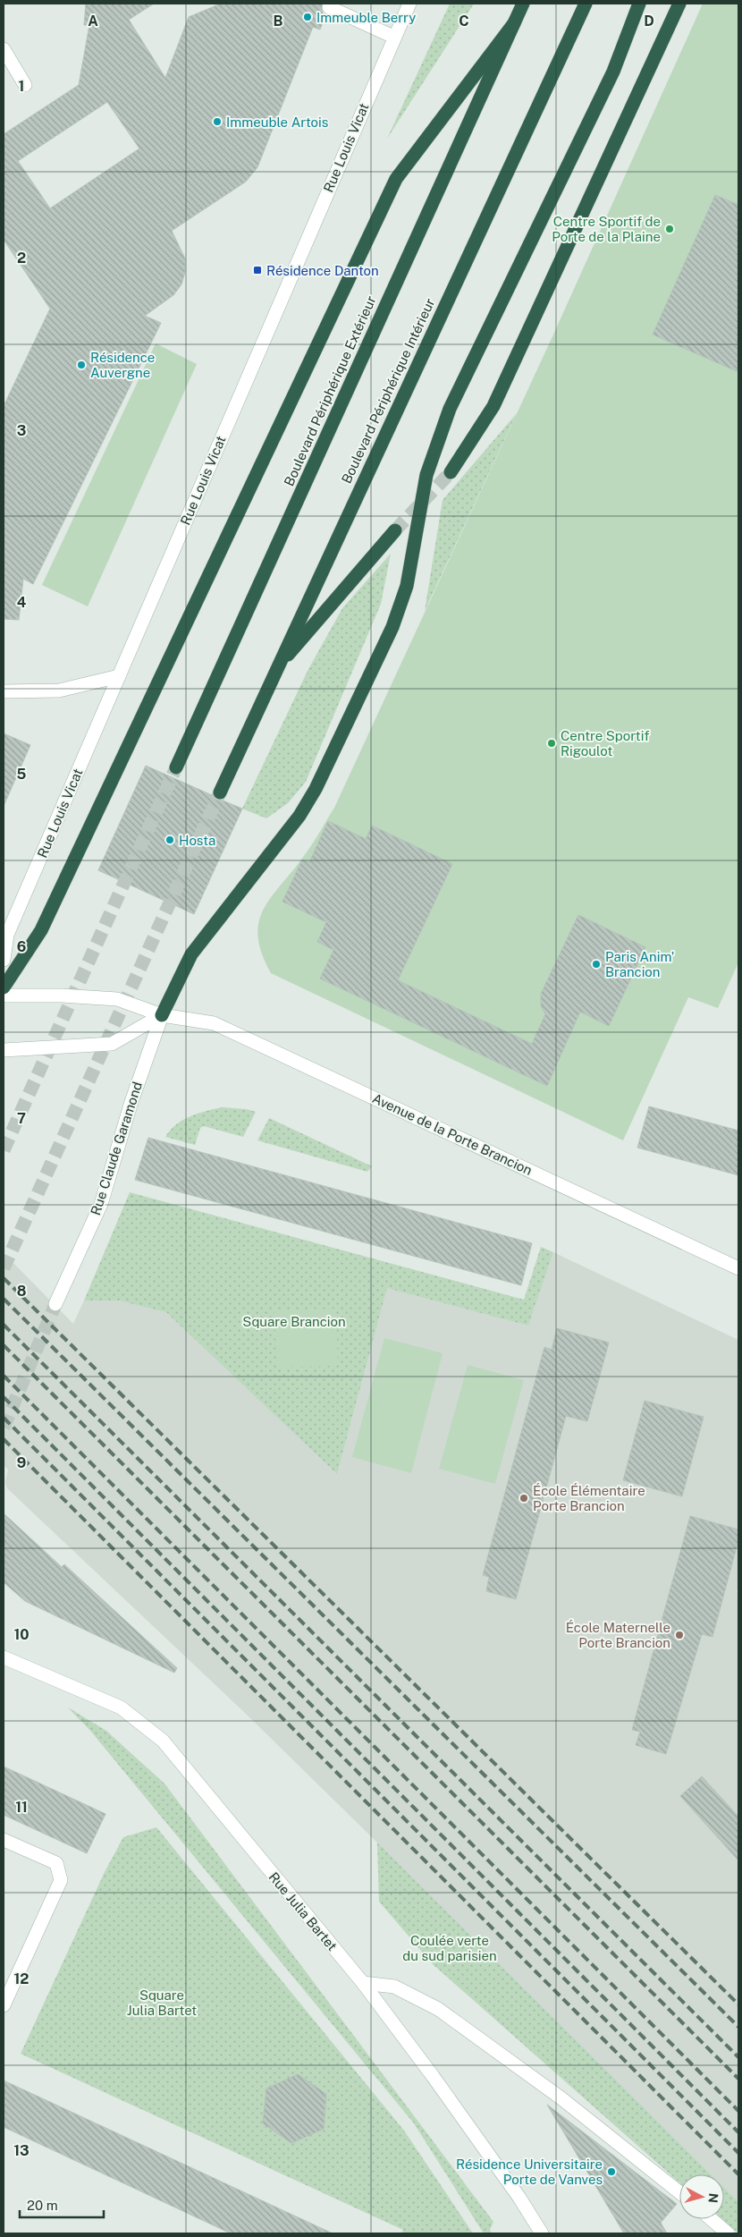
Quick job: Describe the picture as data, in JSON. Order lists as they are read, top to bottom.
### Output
{
  "streets": {
    "highway": ["Boulevard Périphérique Extérieur", "Boulevard Périphérique Intérieur"],
    "main road": [
      "Rue Louis Vicat",
      "Avenue de la Porte Brancion",
      "Rue Claude Garamond",
      "Rue Julia Bartet"
    ]
  },
  "crossings": [
    ["Avenue de la Porte Brancion", "Rue Claude Garamond"]
  ],
  "parks": ["Square Brancion", "Coulée verte du sud parisien", "Square Julia Bartet"],
  "places": {
    "other": [
      "Immeuble Berry",
      "Immeuble Artois",
      "Centre Sportif de Porte de la Plaine",
      "Résidence Auvergne",
      "Centre Sportif Rigoulot",
      "Hosta",
      "Paris Anim' Brancion",
      "École Élémentaire Porte Brancion",
      "École Maternelle Porte Brancion",
      "Résidence Universitaire Porte de Vanves"
    ],
    "transit": ["Résidence Danton"]
  },
  "scale_bar": "20 m",
  "north": "right",
  "grid": {
    "columns": [
      "A",
      "B",
      "C",
      "D"
    ],
    "rows": [
      "1",
      "2",
      "3",
      "4",
      "5",
      "6",
      "7",
      "8",
      "9",
      "10",
      "11",
      "12",
      "13"
    ]
  }
}
